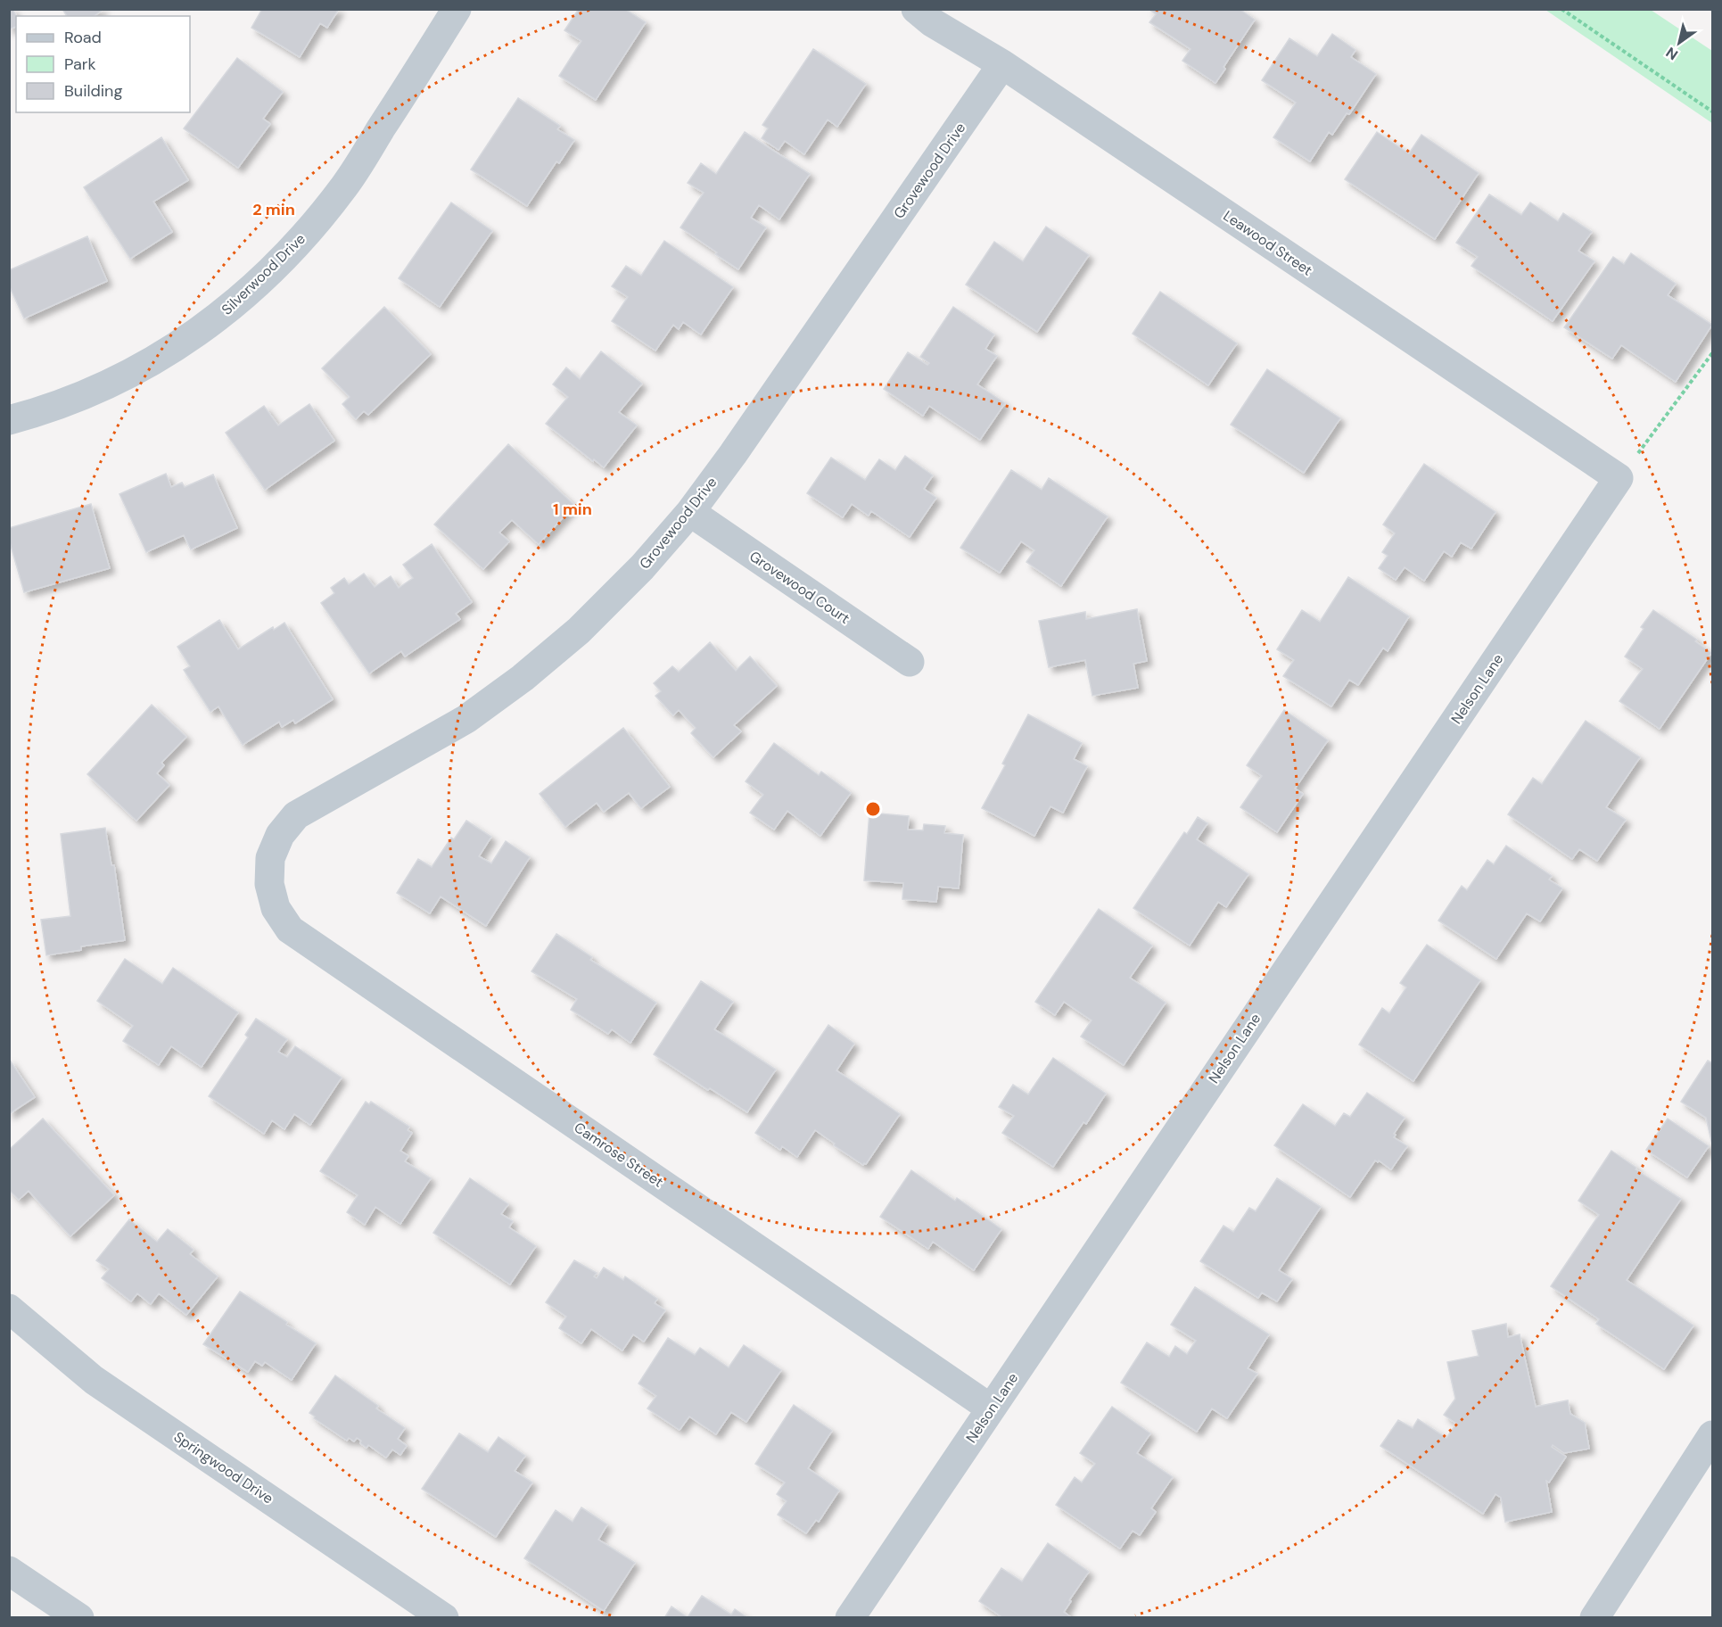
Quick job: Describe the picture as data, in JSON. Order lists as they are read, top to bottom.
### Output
{
  "streets": {
    "street": [
      "Grovewood Drive",
      "Leawood Street",
      "Silverwood Drive",
      "Grovewood Court",
      "Nelson Lane",
      "Camrose Street",
      "Springwood Drive"
    ]
  },
  "crossings": [
    ["Grovewood Drive", "Leawood Street"],
    ["Grovewood Drive", "Grovewood Court"],
    ["Grovewood Drive", "Camrose Street"],
    ["Leawood Street", "Nelson Lane"],
    ["Nelson Lane", "Camrose Street"]
  ],
  "legend": ["Road", "Park", "Building"],
  "north": "bottom left",
  "rings": ["2 min", "1 min"]
}
